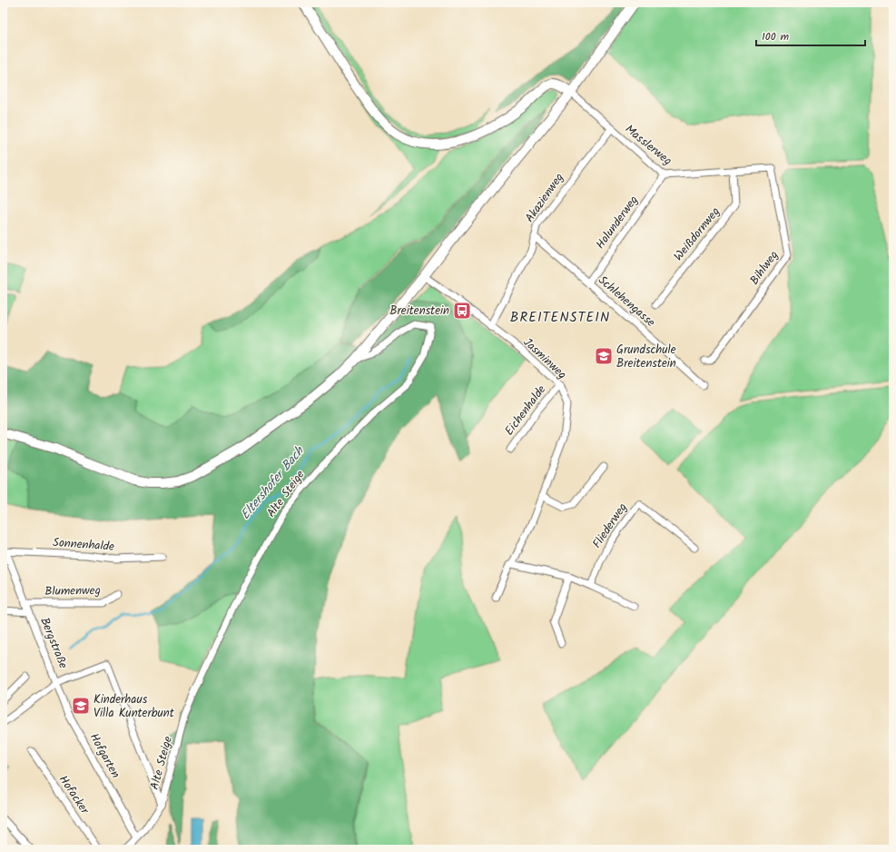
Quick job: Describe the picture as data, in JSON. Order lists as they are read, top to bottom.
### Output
{
  "streets": {
    "street": [
      "Masslerweg",
      "Akazienweg",
      "Holunderweg",
      "Weißdornweg",
      "Bihlweg",
      "Schlehengasse",
      "Jasminweg",
      "Eichenhalde",
      "Alte Steige",
      "Fliederweg",
      "Sonnenhalde",
      "Blumenweg",
      "Bergstraße",
      "Hofgarten",
      "Hofacker"
    ]
  },
  "crossings": [
    ["Masslerweg", "Akazienweg"],
    ["Masslerweg", "Holunderweg"],
    ["Masslerweg", "Weißdornweg"],
    ["Masslerweg", "Bihlweg"],
    ["Akazienweg", "Schlehengasse"],
    ["Akazienweg", "Jasminweg"],
    ["Holunderweg", "Schlehengasse"],
    ["Jasminweg", "Eichenhalde"],
    ["Sonnenhalde", "Bergstraße"],
    ["Blumenweg", "Bergstraße"],
    ["Bergstraße", "Hofgarten"]
  ],
  "districts": ["BREITENSTEIN"],
  "water": ["Eltershofer Bach"],
  "places": {
    "bus stop": ["Breitenstein"],
    "school or university": ["Grundschule Breitenstein", "Kinderhaus Villa Kunterbunt"]
  },
  "scale_bar": "100 m"
}
